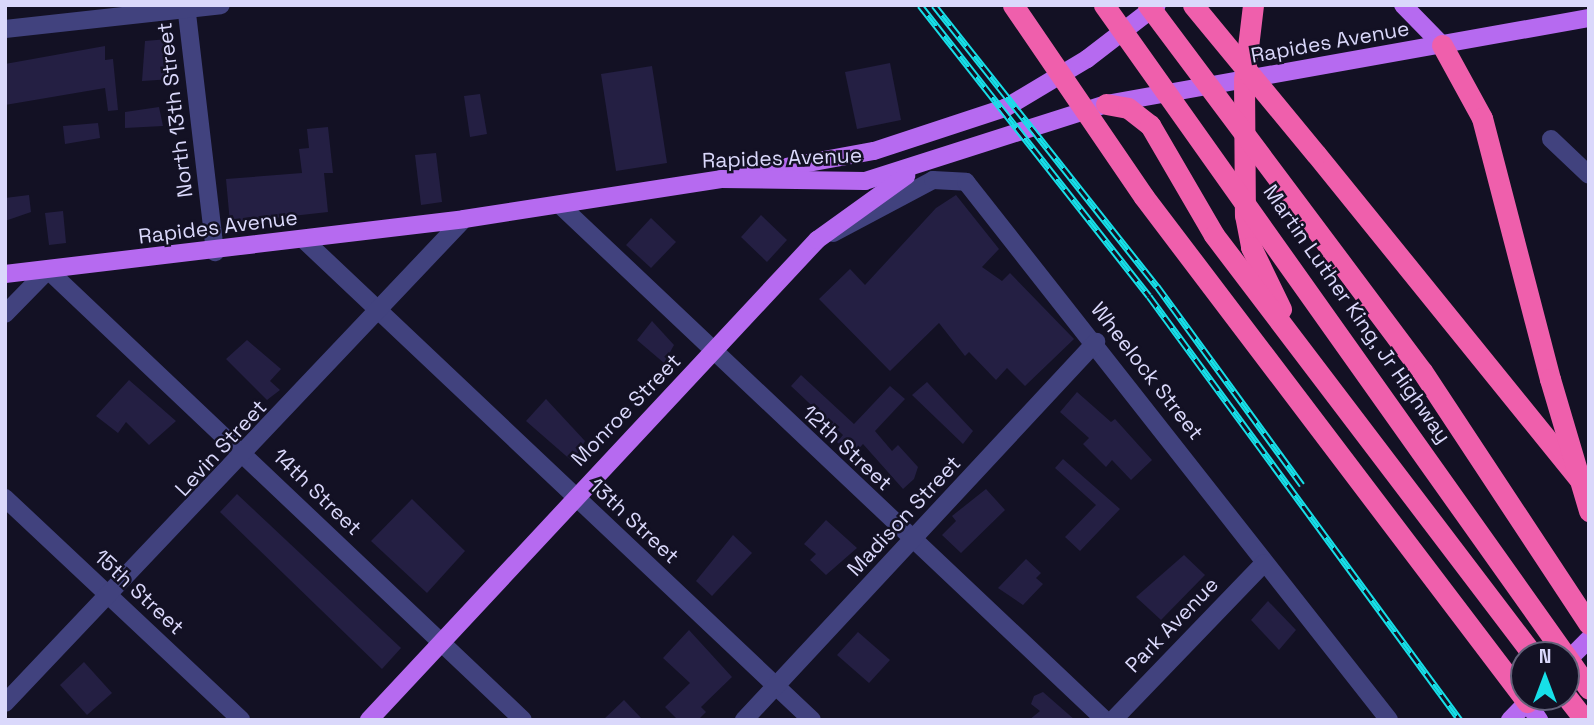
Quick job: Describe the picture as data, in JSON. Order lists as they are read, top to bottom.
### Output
{
  "streets": {
    "highway": ["Martin Luther King, Jr Highway"],
    "main road": ["Rapides Avenue", "Monroe Street"],
    "street": [
      "North 13th Street",
      "Wheelock Street",
      "Levin Street",
      "12th Street",
      "14th Street",
      "Madison Street",
      "13th Street",
      "15th Street",
      "Park Avenue"
    ]
  },
  "crossings": [
    ["Rapides Avenue", "North 13th Street"],
    ["Rapides Avenue", "Monroe Street"],
    ["Rapides Avenue", "Levin Street"],
    ["Rapides Avenue", "12th Street"],
    ["Rapides Avenue", "14th Street"],
    ["Rapides Avenue", "13th Street"],
    ["Wheelock Street", "Monroe Street"],
    ["Wheelock Street", "Madison Street"],
    ["Wheelock Street", "Park Avenue"],
    ["Monroe Street", "12th Street"],
    ["Monroe Street", "14th Street"],
    ["Monroe Street", "13th Street"],
    ["Levin Street", "14th Street"],
    ["Levin Street", "13th Street"],
    ["Levin Street", "15th Street"],
    ["12th Street", "Madison Street"],
    ["Madison Street", "13th Street"]
  ],
  "north": "top"
}
